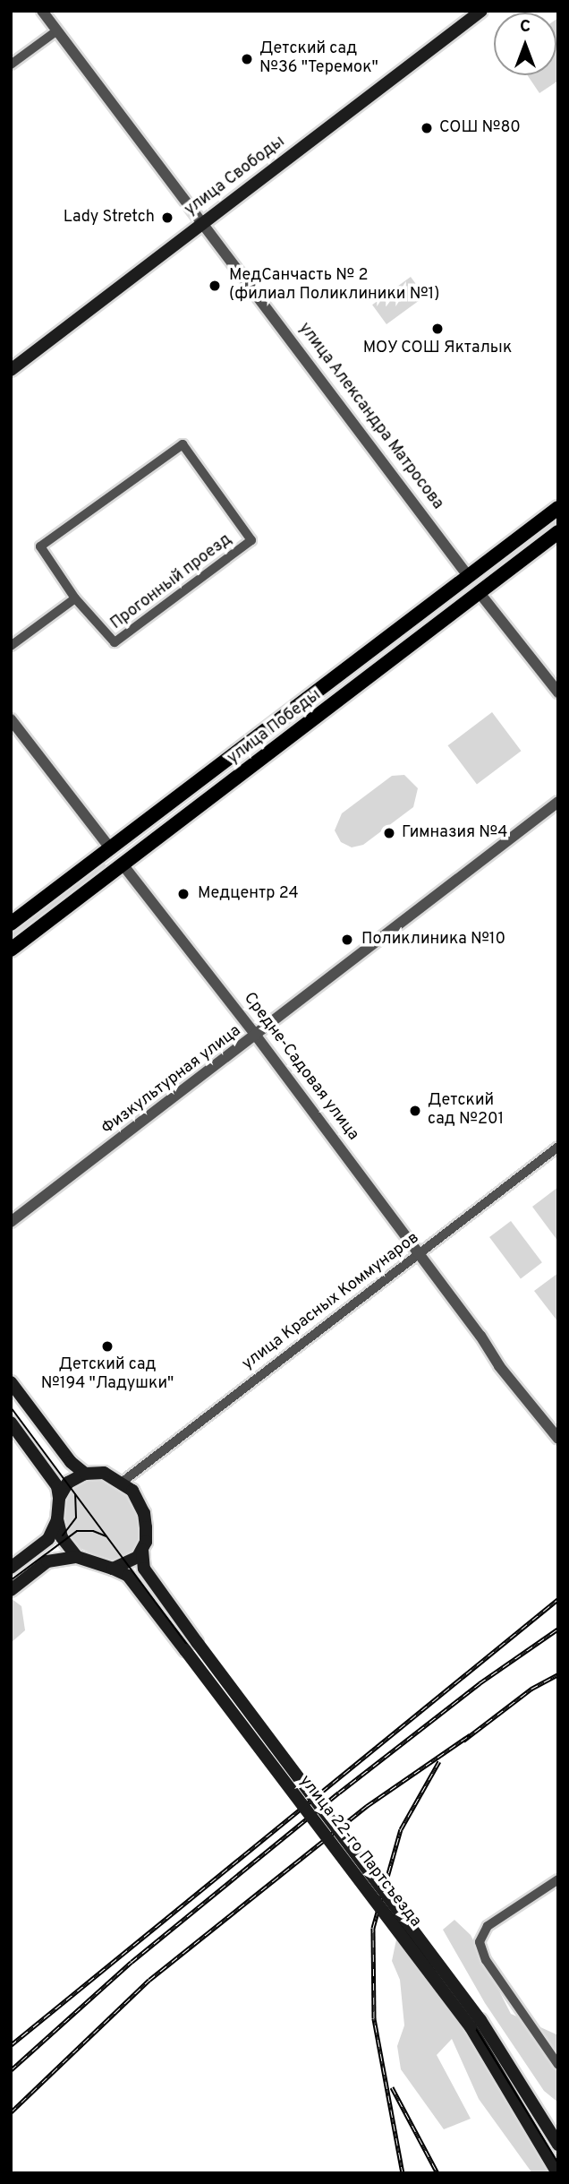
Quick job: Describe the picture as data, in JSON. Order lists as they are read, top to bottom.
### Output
{
  "streets": {
    "main road": [
      "улица Свободы",
      "улица Александра Матросова",
      "улица Победы",
      "Средне-Садовая улица",
      "улица 22-го Партсъезда"
    ],
    "street": ["Прогонный проезд", "Физкультурная улица", "улица Красных Коммунаров"]
  },
  "crossings": [
    ["улица Свободы", "улица Александра Матросова"],
    ["улица Александра Матросова", "улица Победы"],
    ["улица Победы", "Средне-Садовая улица"],
    ["Средне-Садовая улица", "Физкультурная улица"],
    ["Средне-Садовая улица", "улица Красных Коммунаров"],
    ["улица Красных Коммунаров", "улица 22-го Партсъезда"]
  ],
  "places": [
    "Детский сад №36 \"Теремок\"",
    "СОШ №80",
    "Lady Stretch",
    "МедСанчасть № 2 (филиал Поликлиники №1)",
    "МОУ СОШ Якталык",
    "Гимназия №4",
    "Медцентр 24",
    "Поликлиника №10",
    "Детский сад №201",
    "Детский сад №194 \"Ладушки\""
  ],
  "north": "top"
}
